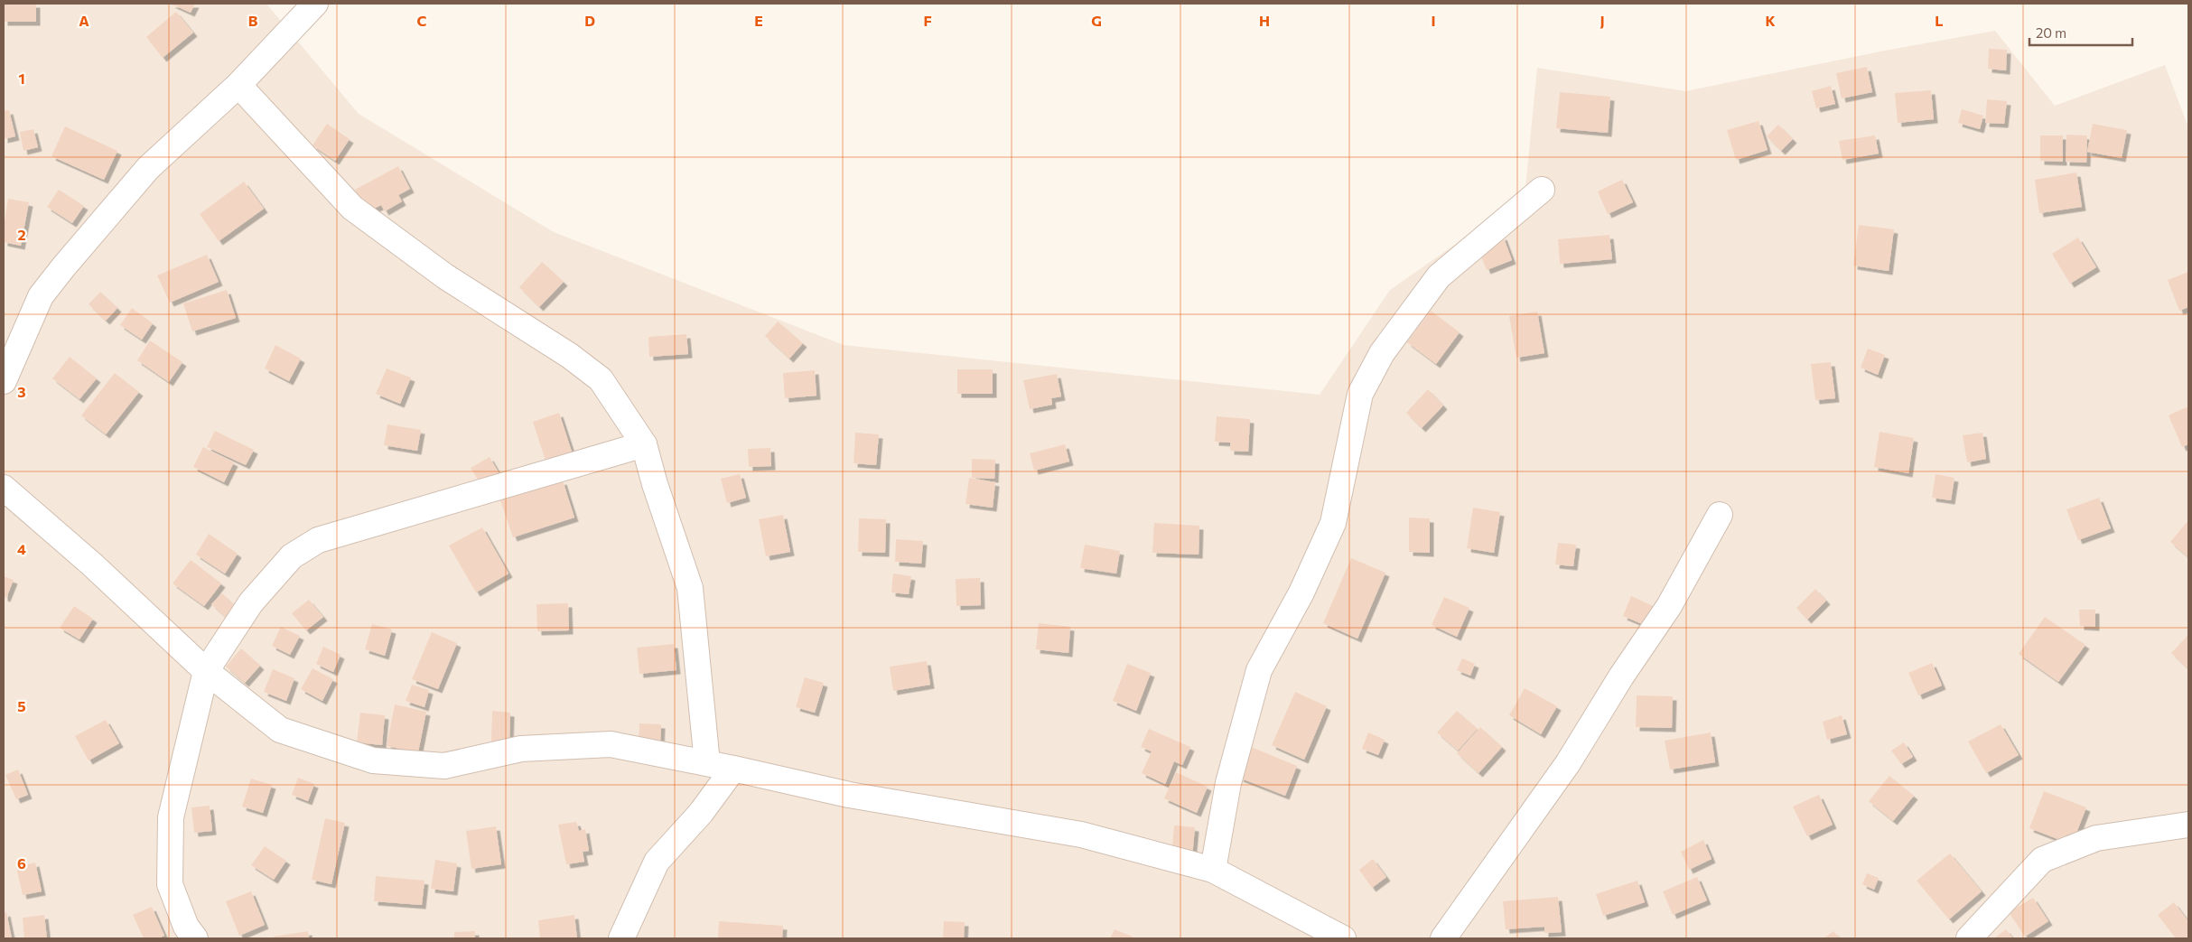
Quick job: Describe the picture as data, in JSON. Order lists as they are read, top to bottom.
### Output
{
  "scale_bar": "20 m",
  "grid": {
    "columns": [
      "A",
      "B",
      "C",
      "D",
      "E",
      "F",
      "G",
      "H",
      "I",
      "J",
      "K",
      "L"
    ],
    "rows": [
      "1",
      "2",
      "3",
      "4",
      "5",
      "6"
    ]
  }
}
